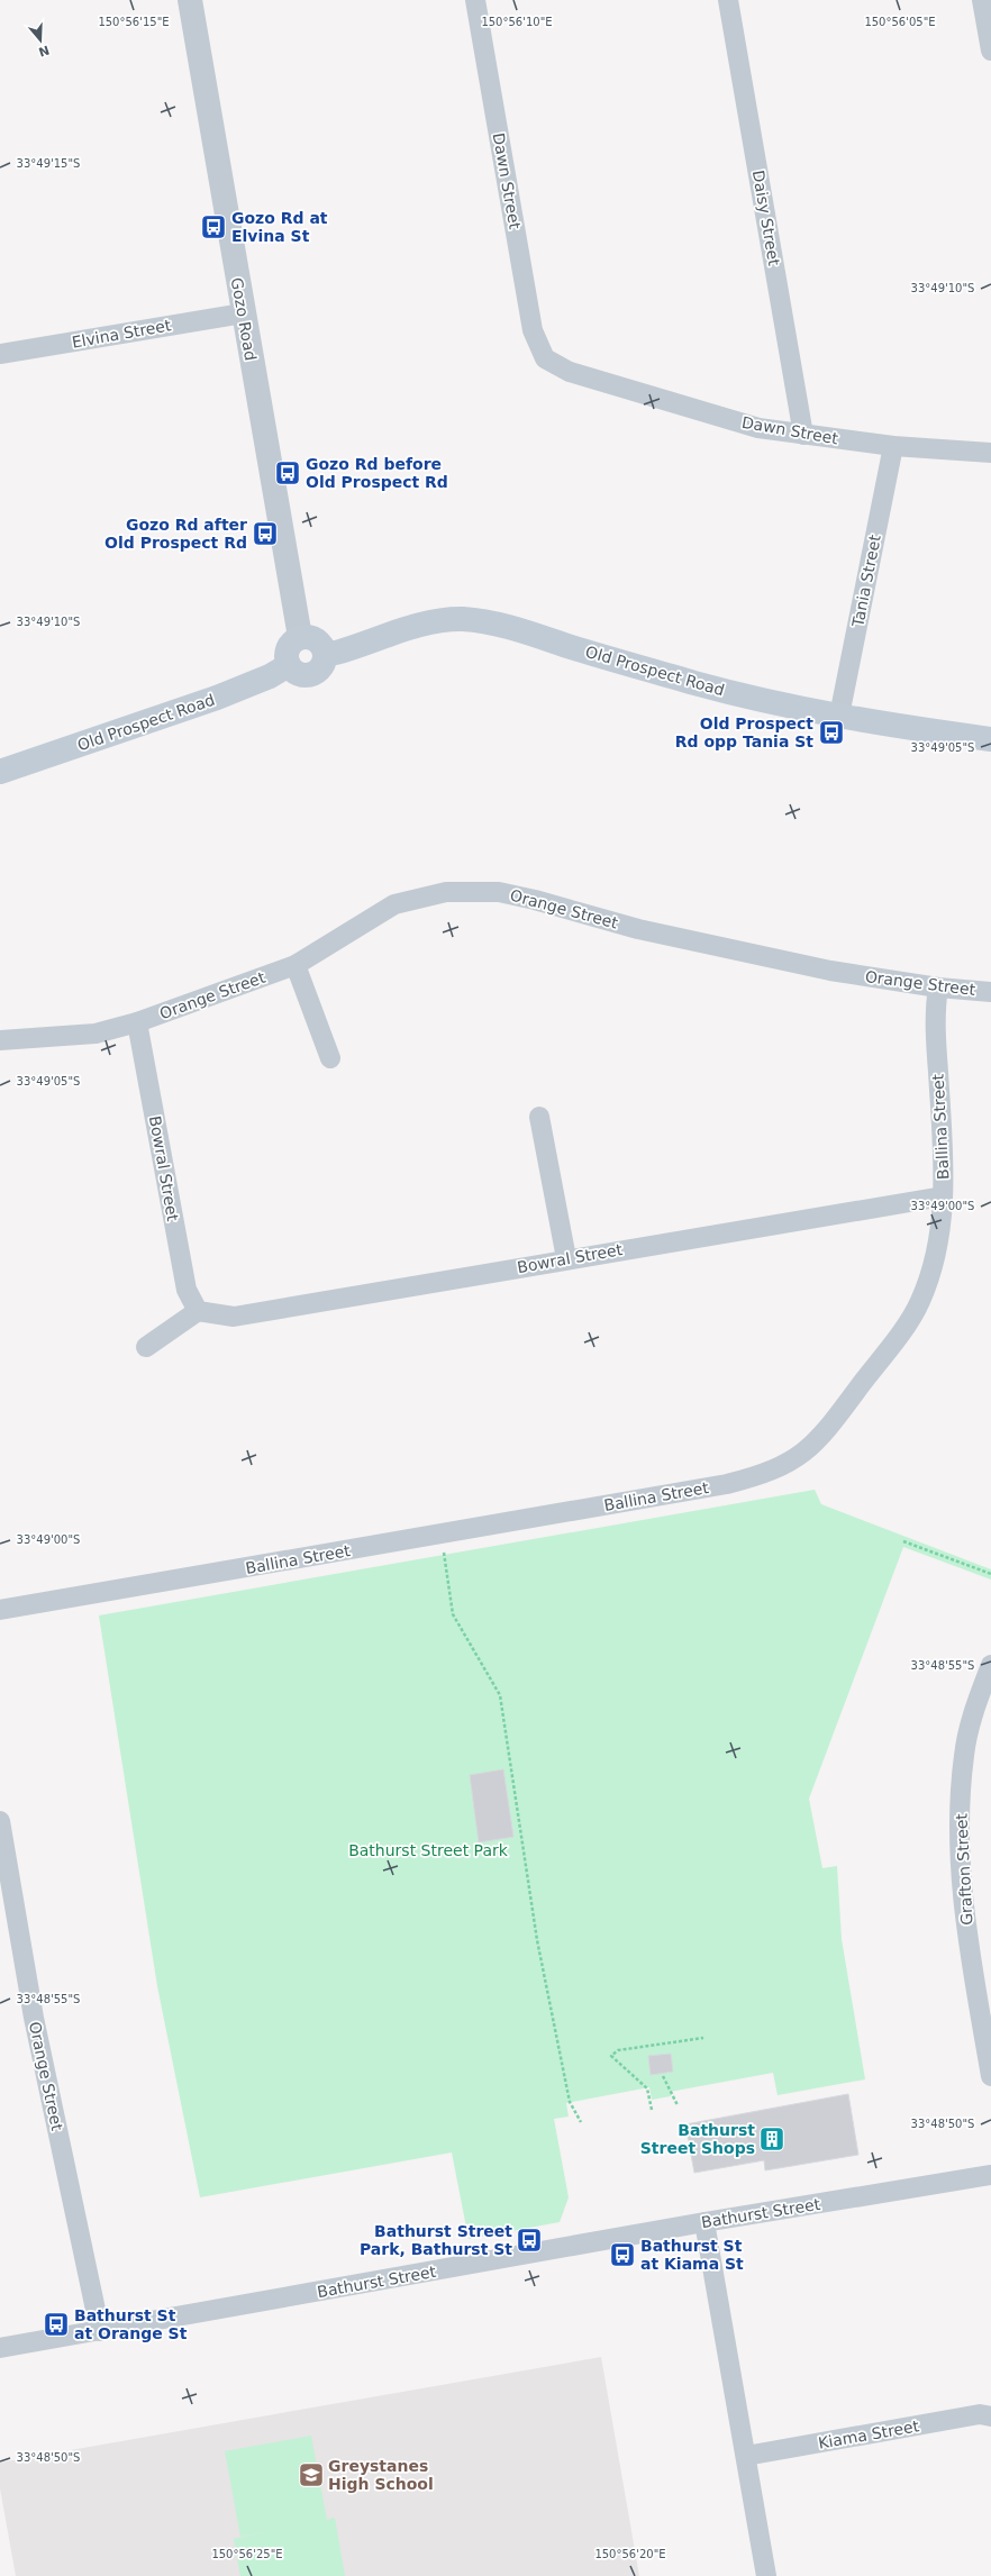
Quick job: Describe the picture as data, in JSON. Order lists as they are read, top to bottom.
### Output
{
  "streets": {
    "main road": ["Old Prospect Road"],
    "street": [
      "Dawn Street",
      "Daisy Street",
      "Gozo Road",
      "Elvina Street",
      "Tania Street",
      "Orange Street",
      "Ballina Street",
      "Bowral Street",
      "Grafton Street",
      "Bathurst Street",
      "Kiama Street"
    ]
  },
  "crossings": [
    ["Dawn Street", "Daisy Street"],
    ["Dawn Street", "Tania Street"],
    ["Gozo Road", "Elvina Street"],
    ["Gozo Road", "Old Prospect Road"],
    ["Tania Street", "Old Prospect Road"],
    ["Orange Street", "Ballina Street"],
    ["Orange Street", "Bowral Street"],
    ["Orange Street", "Bathurst Street"],
    ["Ballina Street", "Bowral Street"]
  ],
  "parks": ["Bathurst Street Park"],
  "places": {
    "bus stop": [
      "Gozo Rd at Elvina St",
      "Gozo Rd before Old Prospect Rd",
      "Gozo Rd after Old Prospect Rd",
      "Old Prospect Rd opp Tania St",
      "Bathurst Street Park, Bathurst St",
      "Bathurst St at Kiama St",
      "Bathurst St at Orange St"
    ],
    "building": ["Bathurst Street Shops"],
    "school or university": ["Greystanes High School"]
  },
  "north": "bottom",
  "coordinates": [
    "150°56'15\"E",
    "150°56'10\"E",
    "150°56'05\"E",
    "33°49'15\"S",
    "33°49'10\"S",
    "33°49'05\"S",
    "33°49'00\"S",
    "33°48'55\"S",
    "33°48'50\"S",
    "150°56'25\"E",
    "150°56'20\"E"
  ]
}
